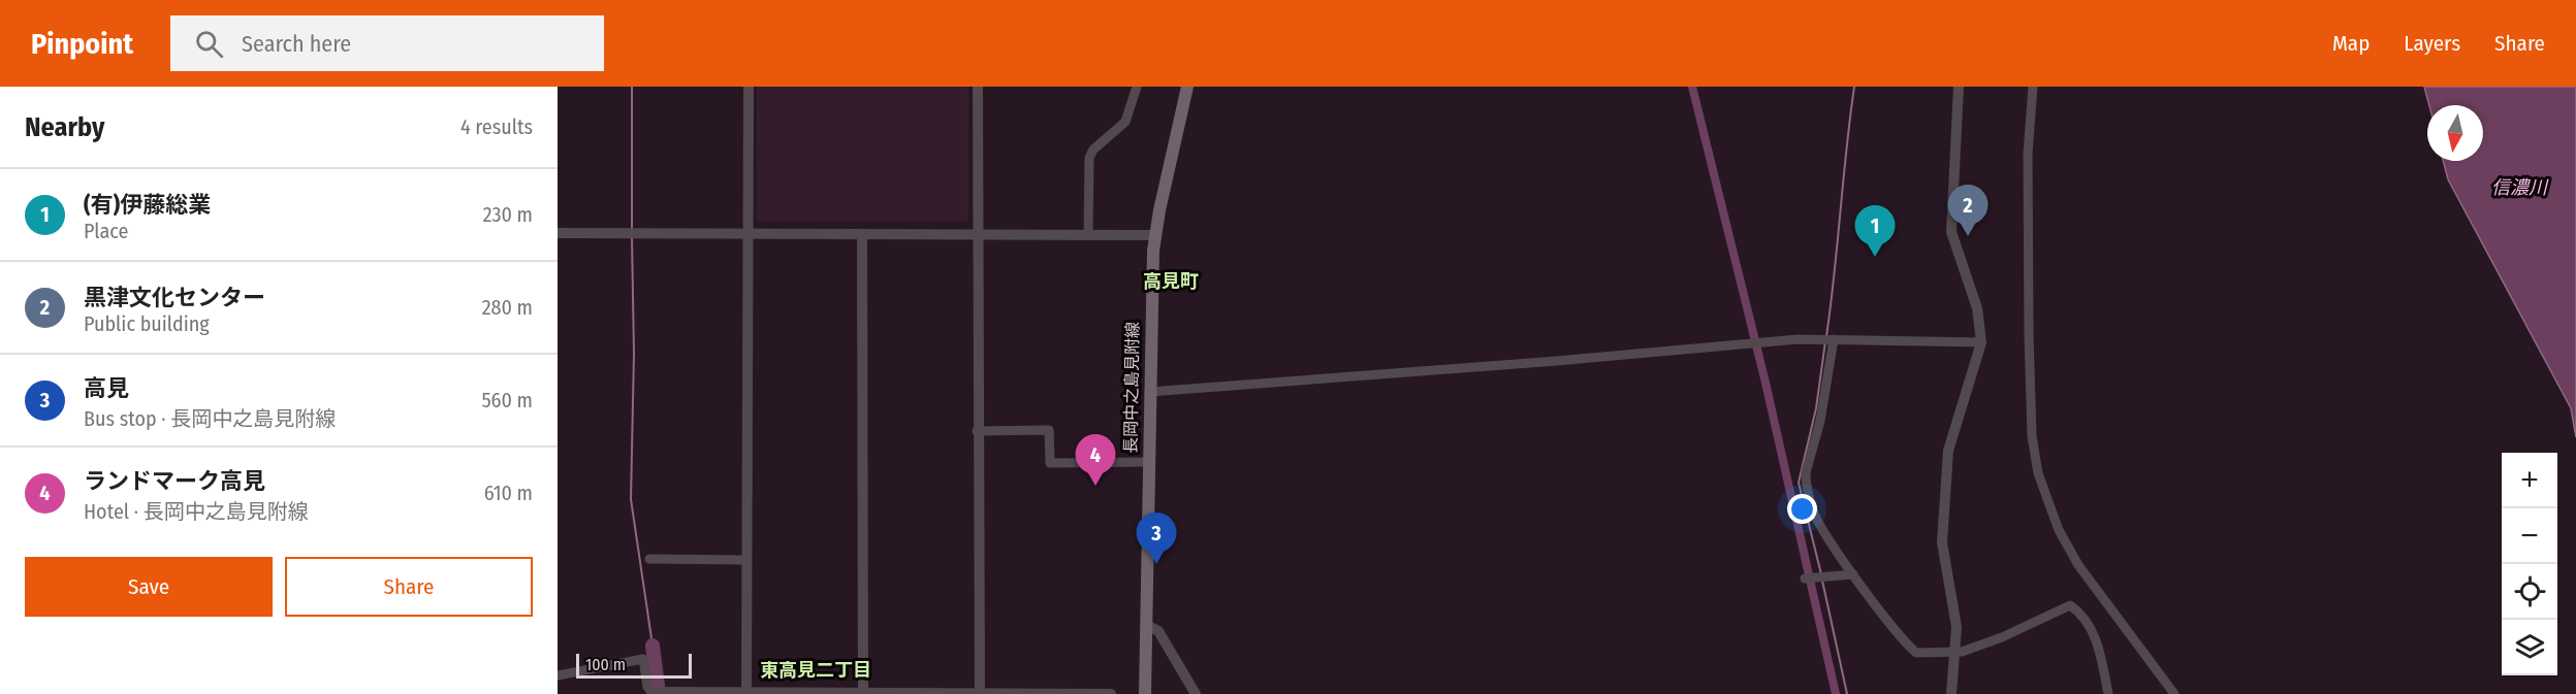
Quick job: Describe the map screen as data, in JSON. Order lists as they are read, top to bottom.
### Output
{
  "streets": {
    "main road": ["長岡中之島見附線"]
  },
  "districts": ["高見町", "東高見二丁目"],
  "water": ["信濃川"],
  "scale_bar": "100 m",
  "north": "bottom",
  "page": {
    "header": "Pinpoint",
    "search": "Search here",
    "nav": ["Map", "Layers", "Share"],
    "heading": ["Nearby", "4 results"],
    "list": [
      {
        "mark": "1",
        "name": "(有)伊藤総業",
        "note": "Place",
        "value": "230 m"
      },
      {
        "mark": "2",
        "name": "黒津文化センター",
        "note": "Public building",
        "value": "280 m"
      },
      {
        "mark": "3",
        "name": "高見",
        "note": "Bus stop · 長岡中之島見附線",
        "value": "560 m"
      },
      {
        "mark": "4",
        "name": "ランドマーク高見",
        "note": "Hotel · 長岡中之島見附線",
        "value": "610 m"
      }
    ],
    "pins": [
      "2",
      "1",
      "4",
      "3"
    ],
    "map_buttons": ["+", "−"],
    "buttons": ["Save", "Share"],
    "scale": "100 m"
  }
}
